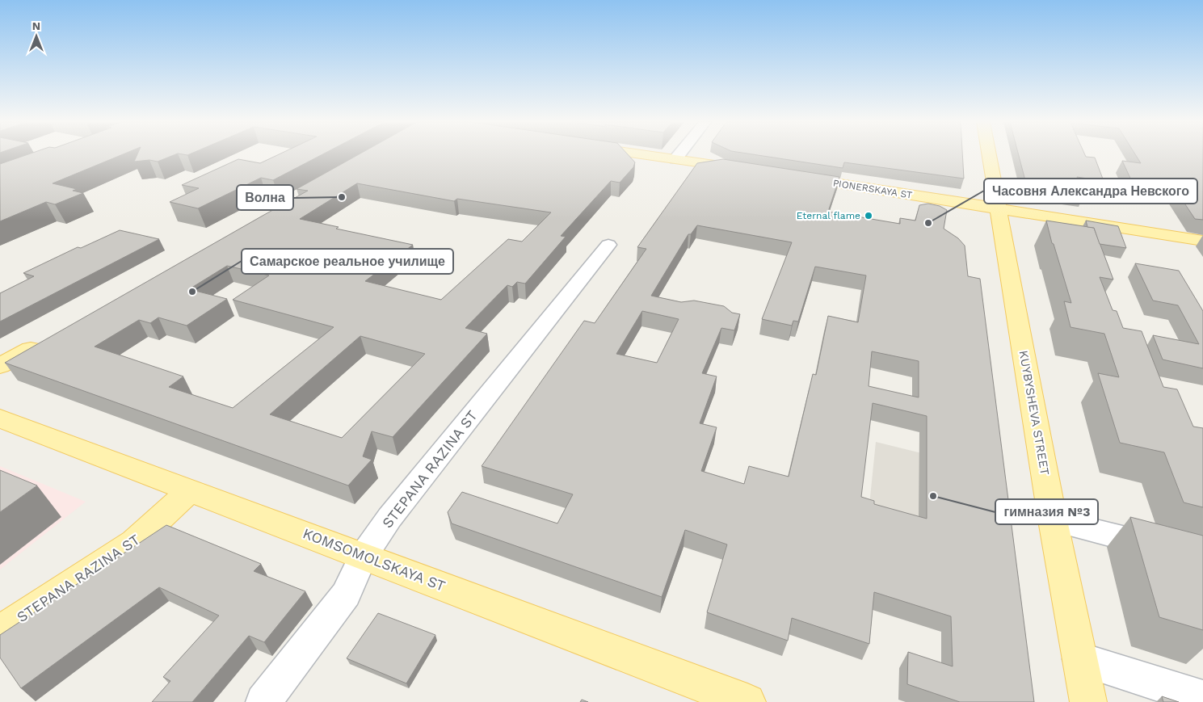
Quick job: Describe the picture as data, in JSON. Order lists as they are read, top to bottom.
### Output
{
  "streets": {
    "main road": [
      "PIONERSKAYA ST",
      "KUYBYSHEVA STREET",
      "STEPANA RAZINA ST",
      "KOMSOMOLSKAYA ST"
    ]
  },
  "crossings": [
    ["PIONERSKAYA ST", "KUYBYSHEVA STREET"],
    ["STEPANA RAZINA ST", "KOMSOMOLSKAYA ST"]
  ],
  "places": [
    "Волна",
    "Eternal flame",
    "Часовня Александра Невского",
    "Самарское реальное училище",
    "гимназия №3"
  ],
  "north": "top"
}
